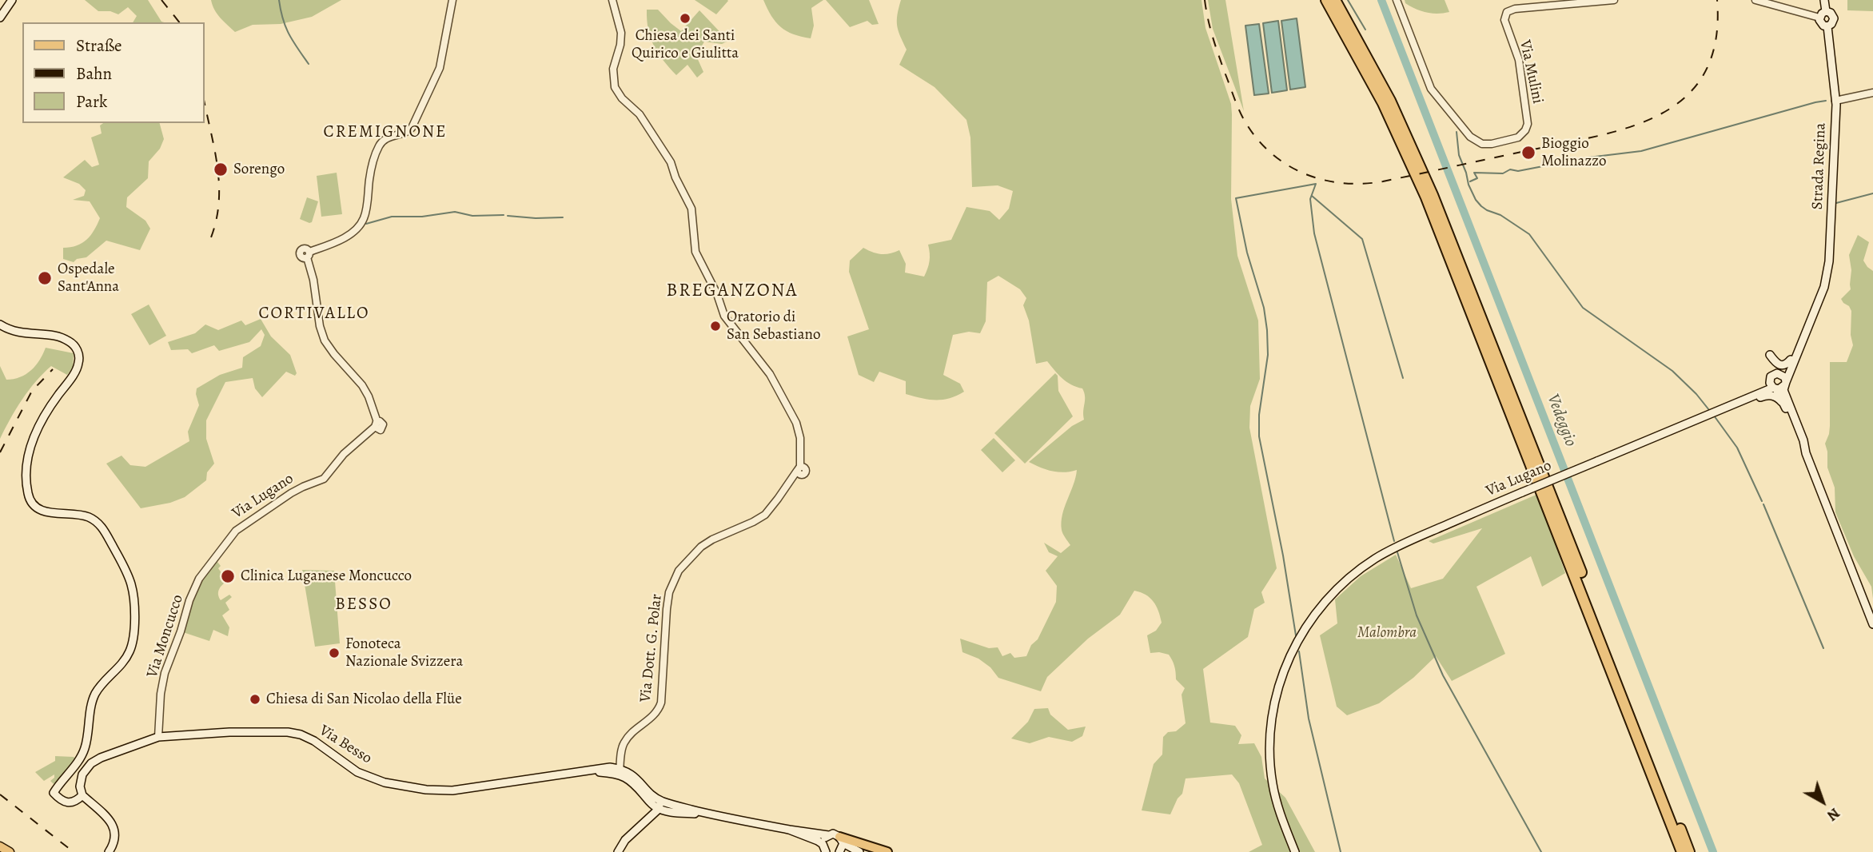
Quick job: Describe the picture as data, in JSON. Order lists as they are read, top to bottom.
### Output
{
  "streets": {
    "main road": ["Strada Regina", "Via Lugano", "Via Besso"],
    "street": ["Via Mulini", "Via Moncucco", "Via Dott. G. Polar"]
  },
  "crossings": [
    ["Strada Regina", "Via Lugano"],
    ["Via Lugano", "Via Moncucco"],
    ["Via Moncucco", "Via Besso"],
    ["Via Dott. G. Polar", "Via Besso"]
  ],
  "districts": [
    "CREMIGNONE",
    "BREGANZONA",
    "CORTIVALLO",
    "BESSO"
  ],
  "water": ["Vedeggio"],
  "parks": ["Malombra"],
  "places": [
    "Chiesa dei Santi Quirico e Giulitta",
    "Bioggio Molinazzo",
    "Sorengo",
    "Ospedale Sant'Anna",
    "Oratorio di San Sebastiano",
    "Clinica Luganese Moncucco",
    "Fonoteca Nazionale Svizzera",
    "Chiesa di San Nicolao della Flüe"
  ],
  "legend": ["Straße", "Bahn", "Park"],
  "north": "bottom right"
}
